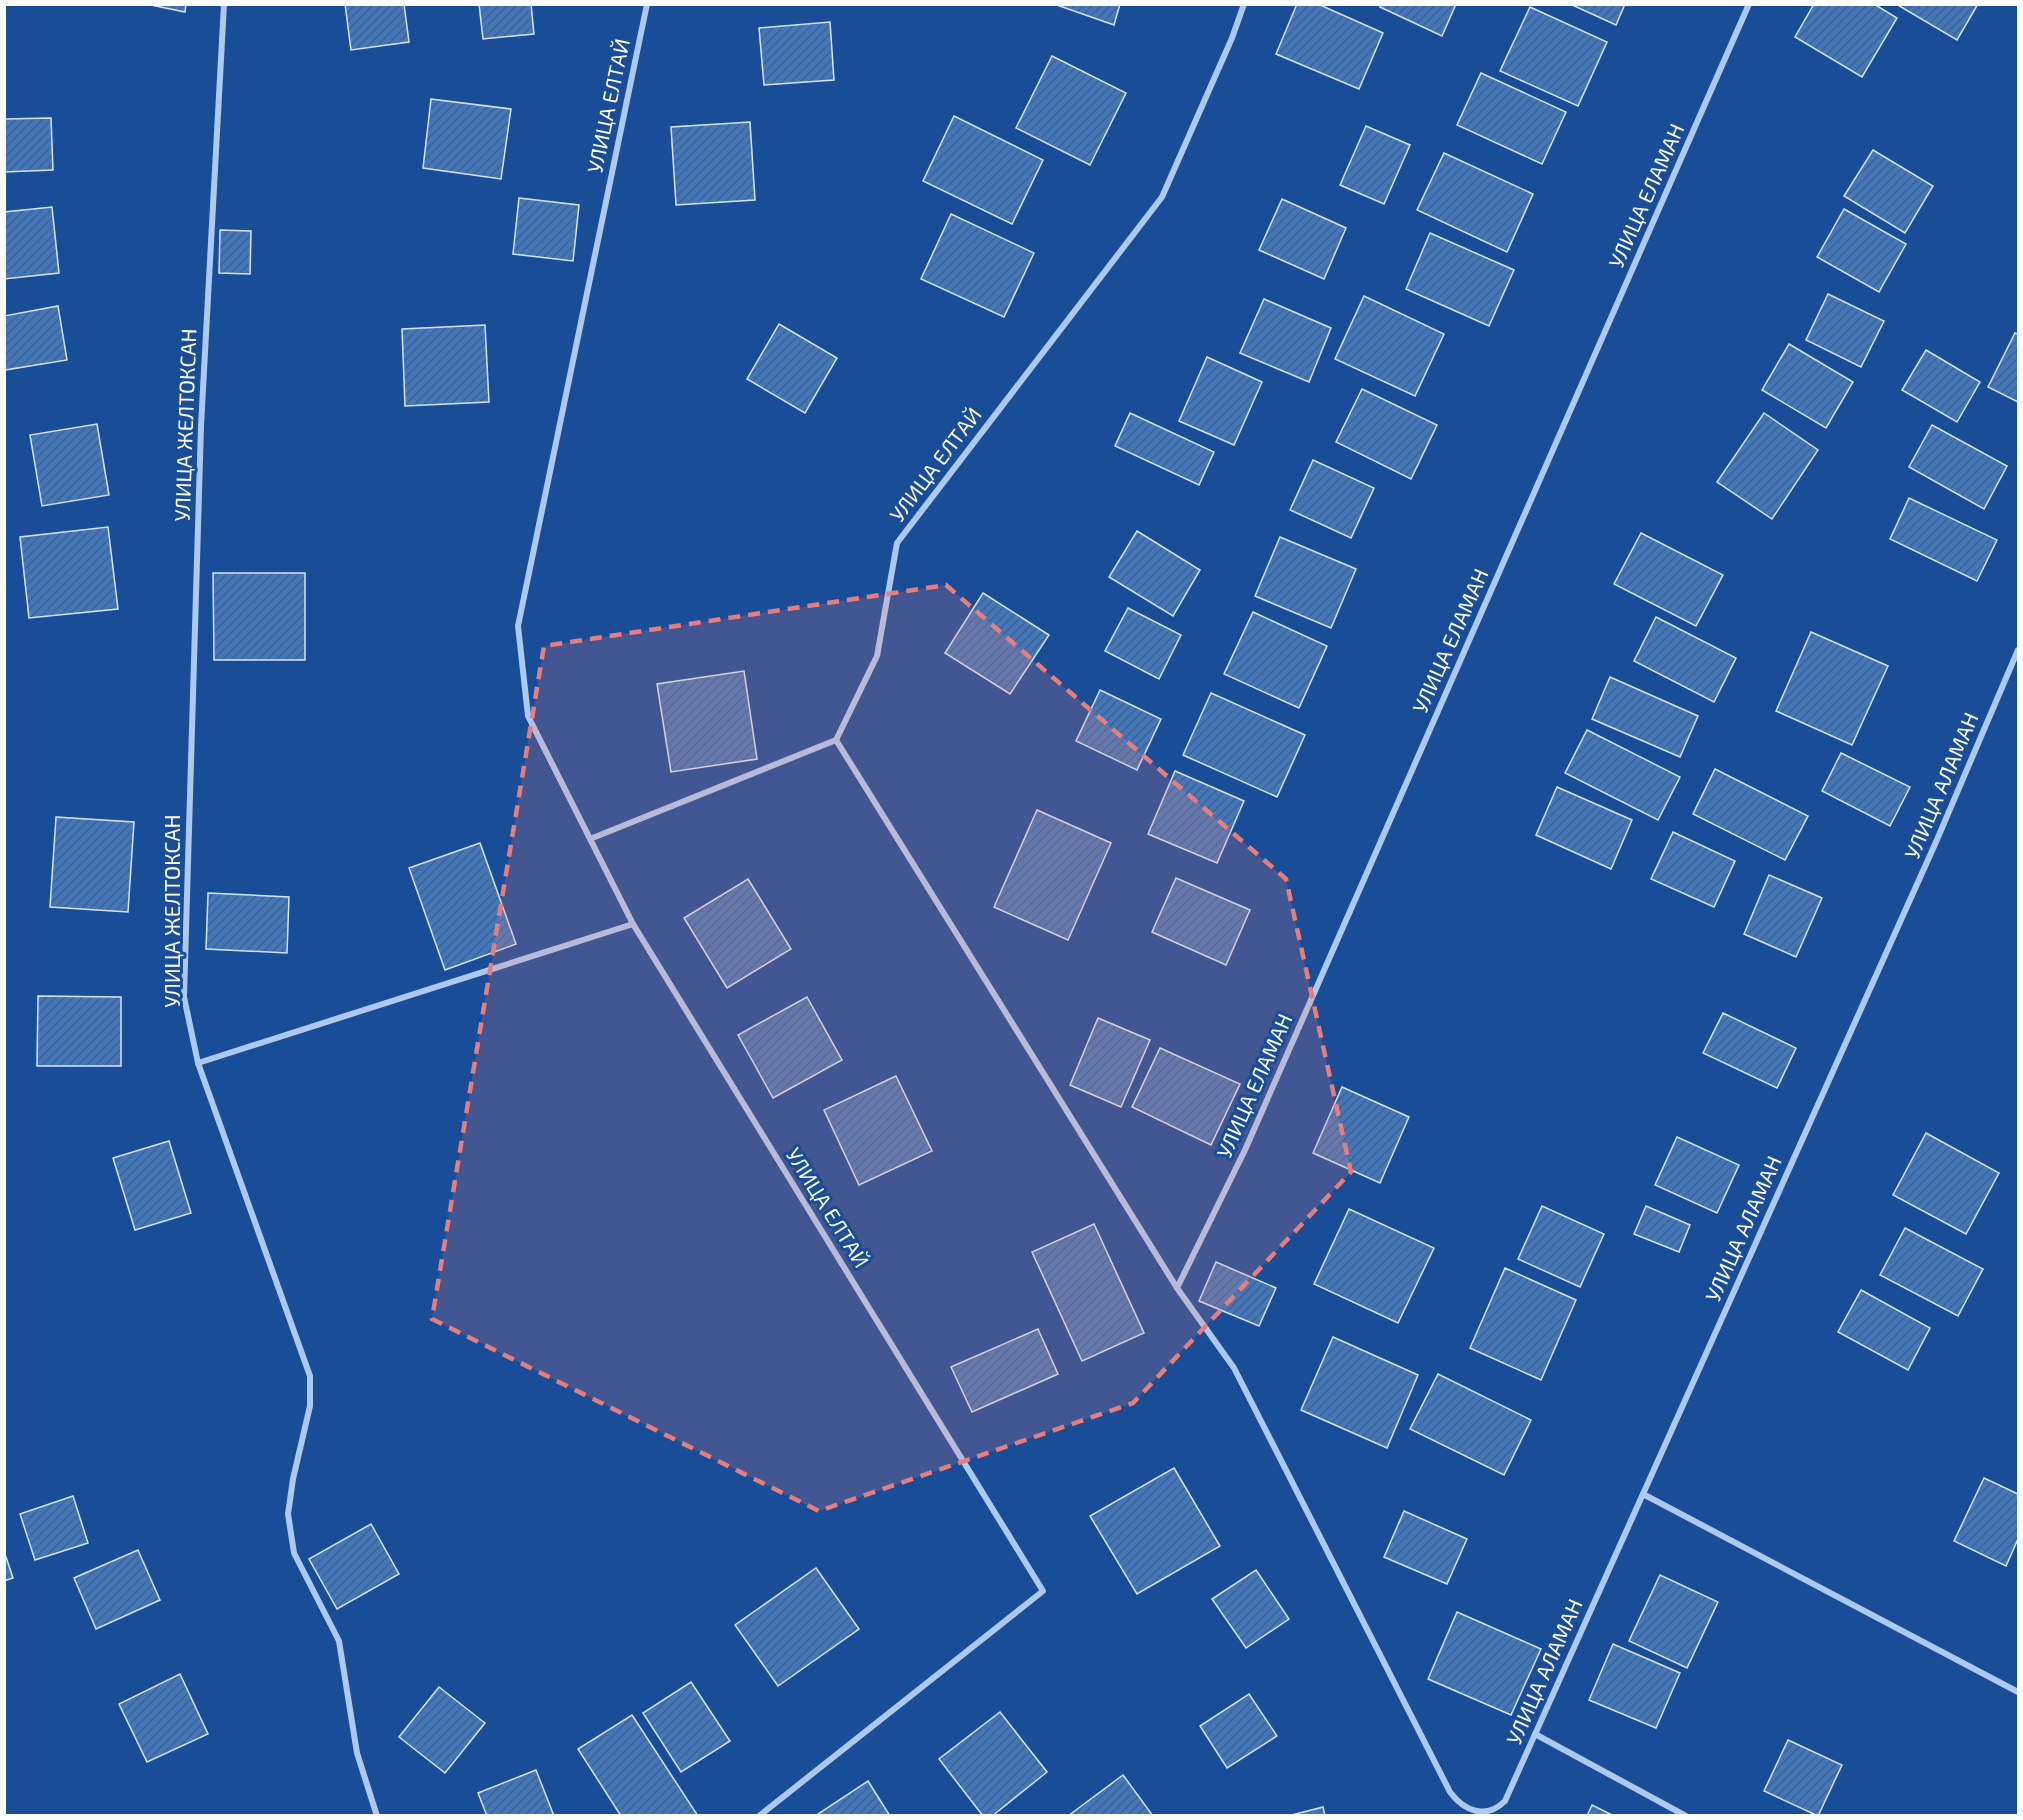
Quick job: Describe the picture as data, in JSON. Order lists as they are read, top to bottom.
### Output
{
  "streets": {
    "street": [
      "УЛИЦА ЕЛТАЙ",
      "УЛИЦА ЕЛАМАН",
      "УЛИЦА ЖЕЛТОКСАН",
      "УЛИЦА АЛАМАН"
    ]
  },
  "crossings": [
    ["УЛИЦА ЕЛАМАН", "УЛИЦА АЛАМАН"]
  ]
}
